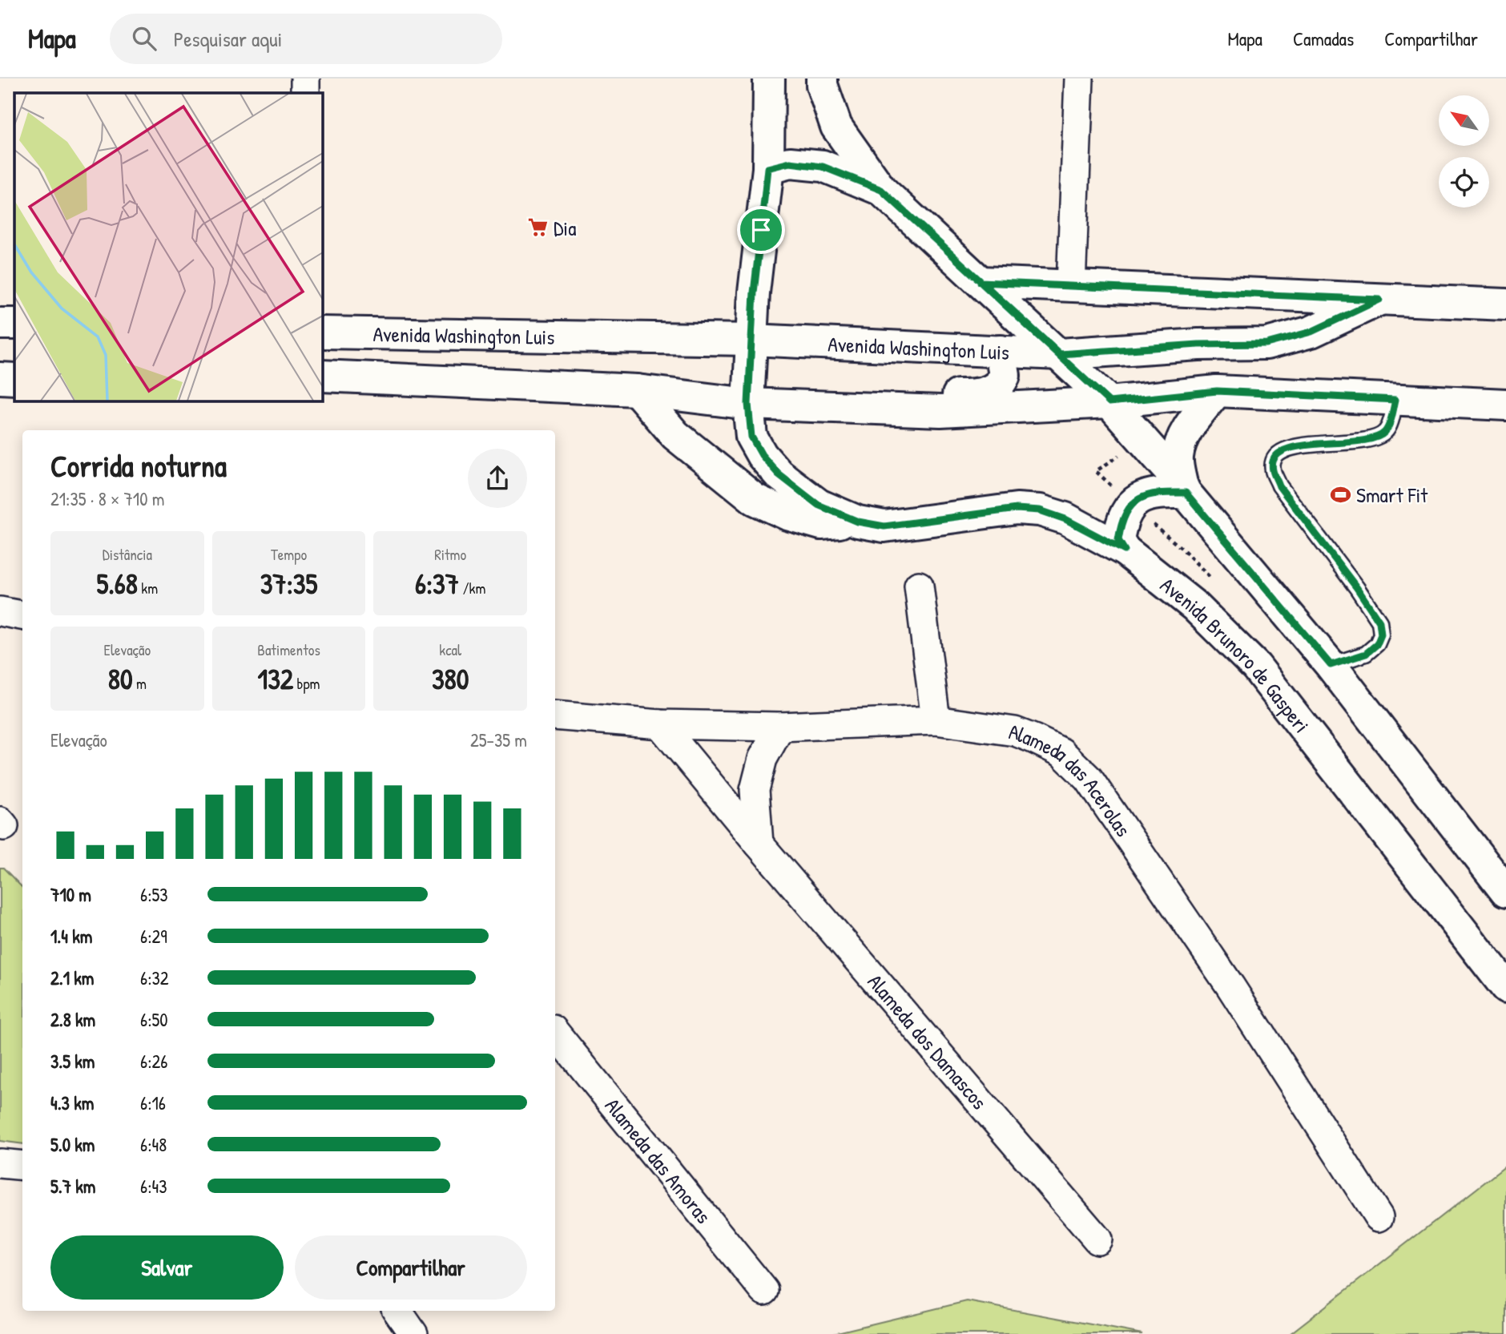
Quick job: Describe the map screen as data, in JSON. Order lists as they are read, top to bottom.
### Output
{
  "streets": {
    "main road": ["Avenida Washington Luis", "Avenida Brunoro de Gasperi"],
    "street": ["Alameda das Acerolas", "Alameda dos Damascos", "Alameda das Amoras"]
  },
  "crossings": [
    ["Avenida Washington Luis", "Avenida Brunoro de Gasperi"],
    ["Alameda das Acerolas", "Alameda dos Damascos"]
  ],
  "places": {
    "supermarket": ["Dia"],
    "sports": ["Smart Fit"]
  },
  "north": "top left",
  "page": {
    "header": "Mapa",
    "search": "Pesquisar aqui",
    "nav": ["Mapa", "Camadas", "Compartilhar"],
    "heading": ["Corrida noturna", "21:35 · 8 × 710 m"],
    "stats": [
      ["Distância", "5.68 km"],
      ["Tempo", "37:35"],
      ["Ritmo", "6:37 /km"],
      ["Elevação", "80 m"],
      ["Batimentos", "132 bpm"],
      ["kcal", "380"]
    ],
    "chart": ["Elevação", "25–35 m"],
    "list": [
      {
        "name": "710 m",
        "note": "6:53"
      },
      {
        "name": "1.4 km",
        "note": "6:29"
      },
      {
        "name": "2.1 km",
        "note": "6:32"
      },
      {
        "name": "2.8 km",
        "note": "6:50"
      },
      {
        "name": "3.5 km",
        "note": "6:26"
      },
      {
        "name": "4.3 km",
        "note": "6:16"
      },
      {
        "name": "5.0 km",
        "note": "6:48"
      },
      {
        "name": "5.7 km",
        "note": "6:43"
      }
    ],
    "buttons": ["Salvar", "Compartilhar"]
  }
}
